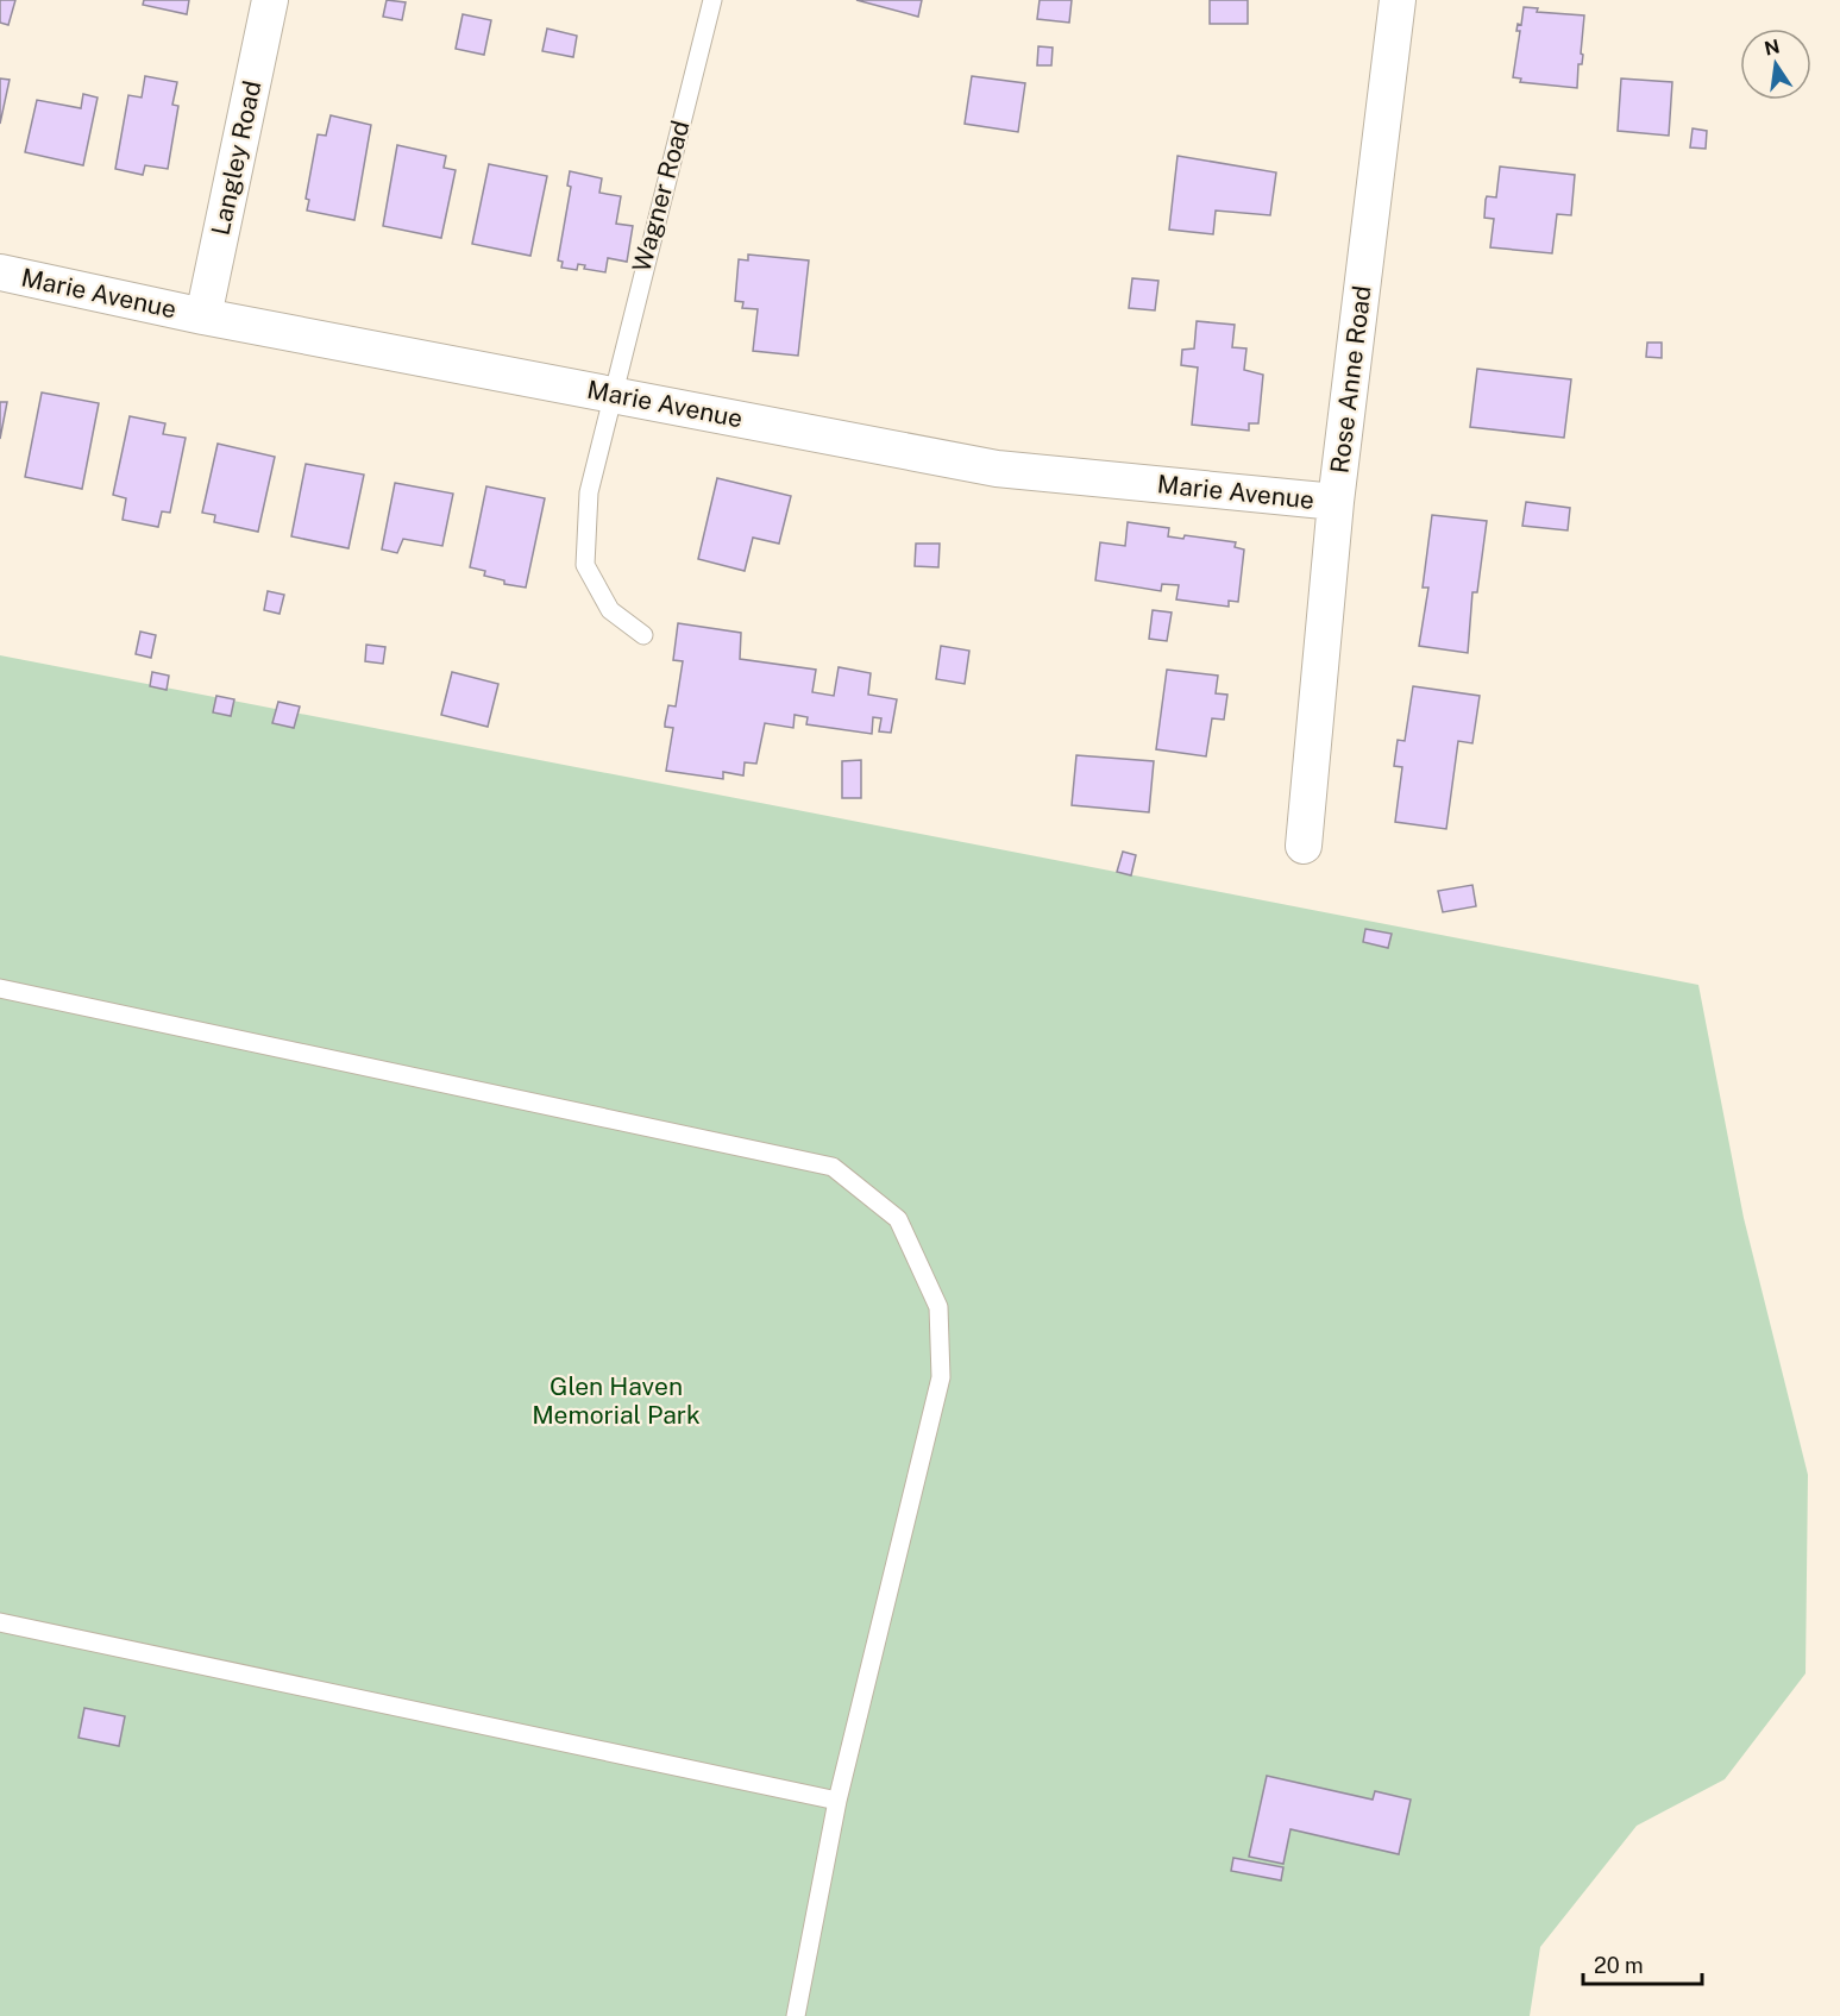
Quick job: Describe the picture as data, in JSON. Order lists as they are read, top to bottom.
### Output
{
  "streets": {
    "street": ["Langley Road", "Marie Avenue", "Rose Anne Road"],
    "lane": ["Wagner Road"]
  },
  "crossings": [
    ["Langley Road", "Marie Avenue"],
    ["Wagner Road", "Marie Avenue"],
    ["Marie Avenue", "Rose Anne Road"]
  ],
  "parks": ["Glen Haven Memorial Park"],
  "scale_bar": "20 m",
  "north": "top"
}
